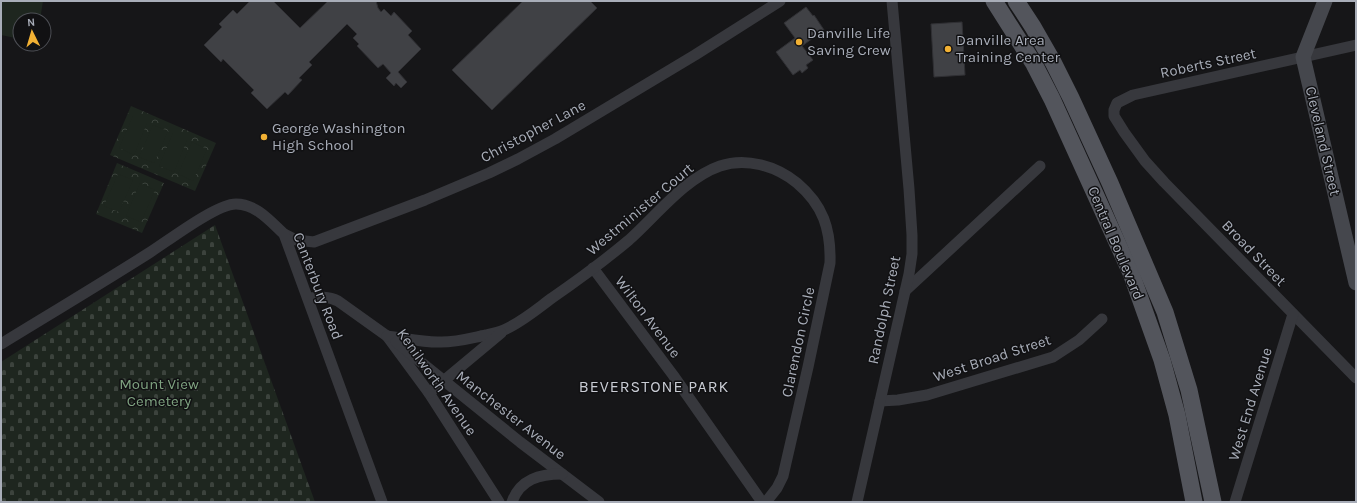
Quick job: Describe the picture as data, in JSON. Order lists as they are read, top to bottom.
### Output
{
  "streets": {
    "main road": ["Central Boulevard"],
    "street": [
      "Roberts Street",
      "Christopher Lane",
      "Cleveland Street",
      "Westminister Court",
      "Broad Street",
      "Canterbury Road",
      "Randolph Street",
      "Wilton Avenue",
      "Clarendon Circle",
      "West Broad Street",
      "Kenilworth Avenue",
      "West End Avenue",
      "Manchester Avenue"
    ]
  },
  "crossings": [
    ["Roberts Street", "Cleveland Street"],
    ["Roberts Street", "Broad Street"],
    ["Christopher Lane", "Canterbury Road"],
    ["Westminister Court", "Wilton Avenue"],
    ["Westminister Court", "Clarendon Circle"],
    ["Westminister Court", "Kenilworth Avenue"],
    ["Westminister Court", "Manchester Avenue"],
    ["Broad Street", "West End Avenue"],
    ["Canterbury Road", "Kenilworth Avenue"],
    ["Randolph Street", "West Broad Street"],
    ["Kenilworth Avenue", "Manchester Avenue"]
  ],
  "districts": ["BEVERSTONE PARK"],
  "parks": ["Mount View Cemetery"],
  "places": ["Danville Life Saving Crew", "Danville Area Training Center", "George Washington High School"],
  "north": "top"
}
